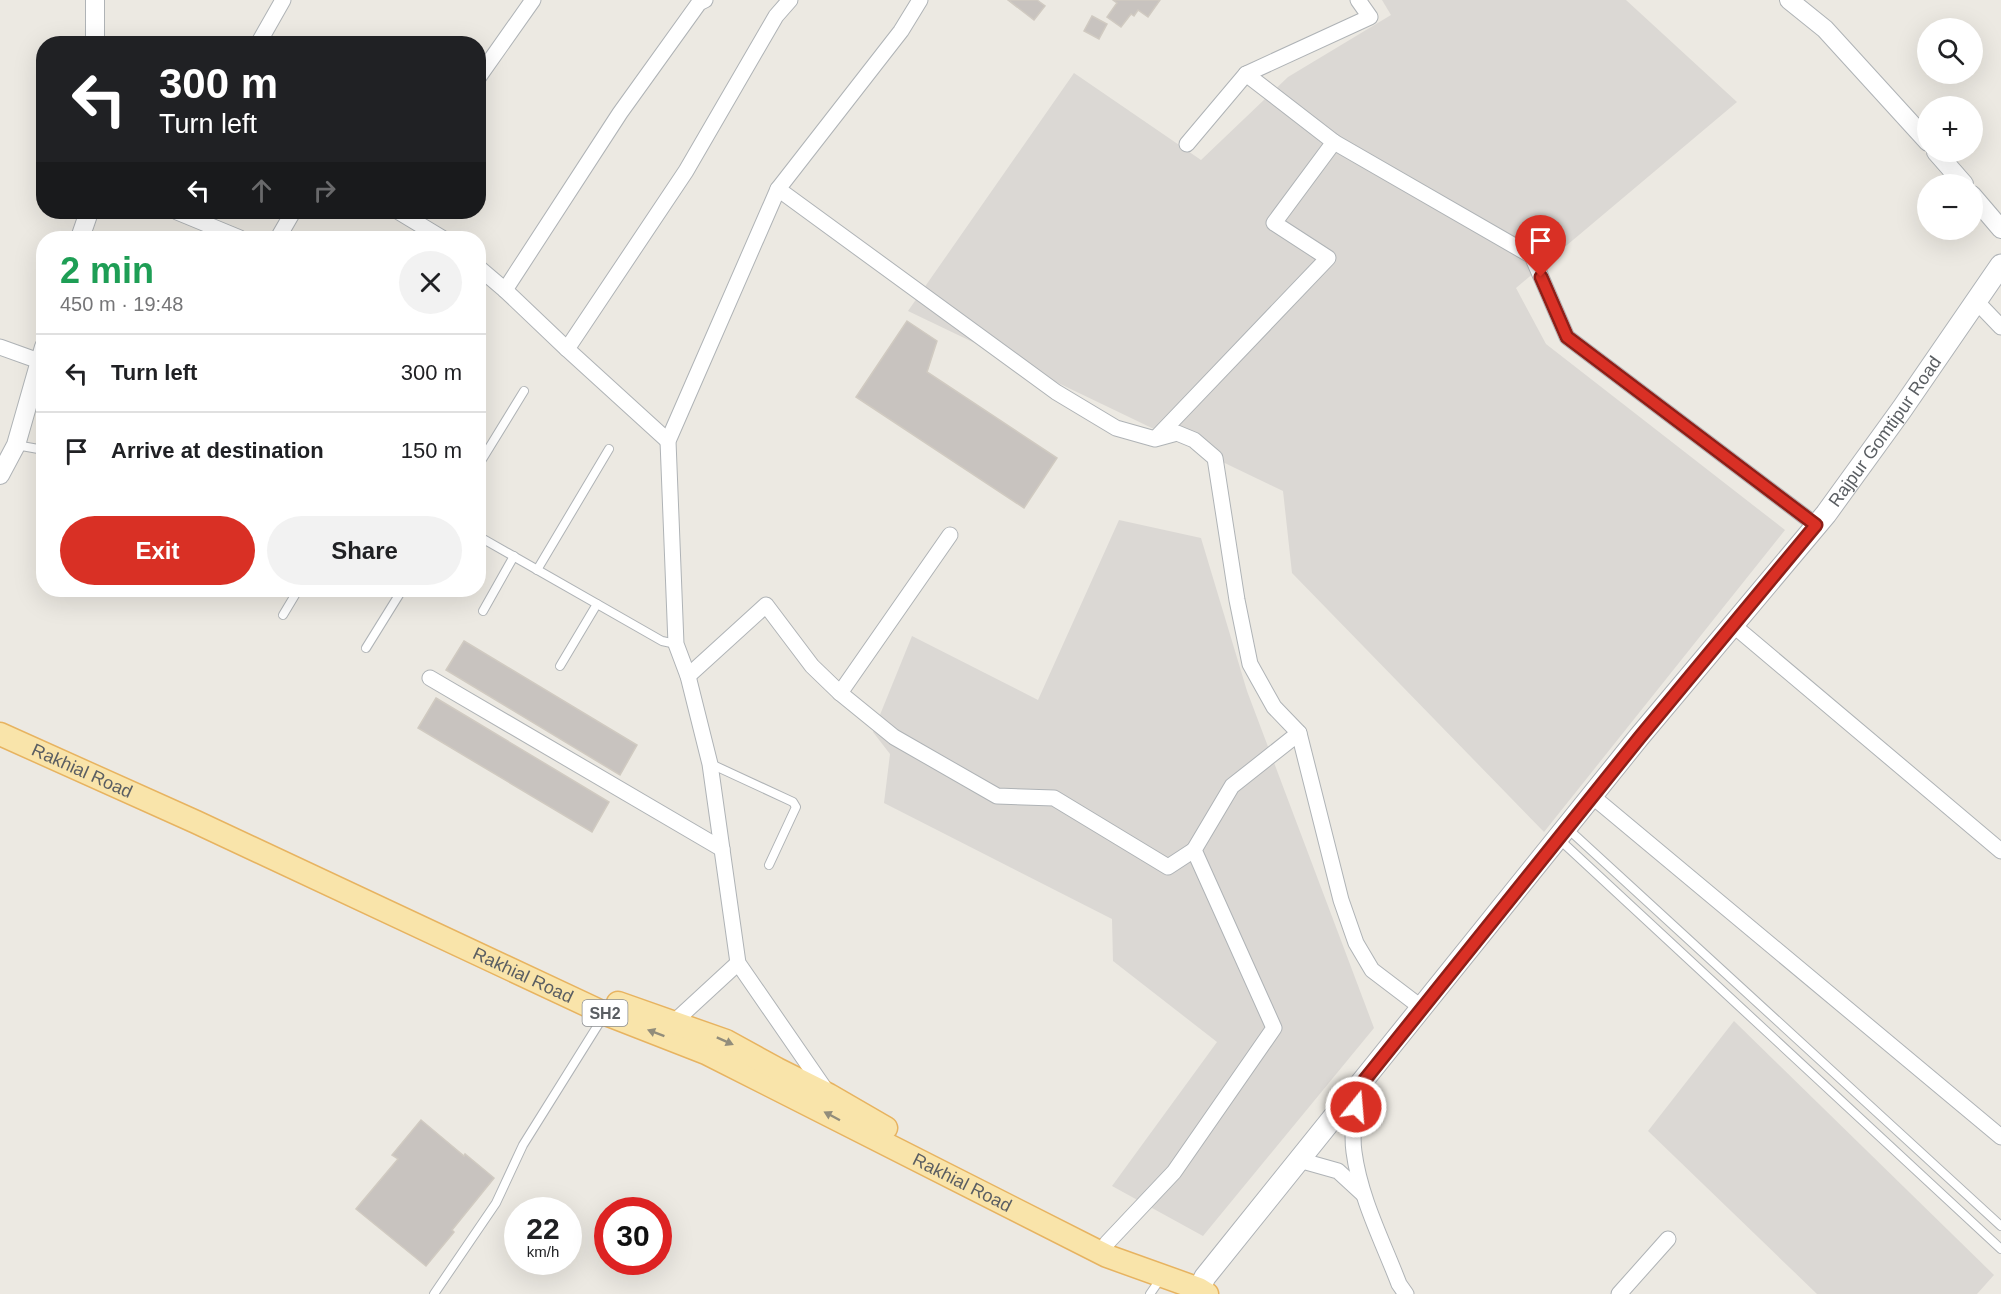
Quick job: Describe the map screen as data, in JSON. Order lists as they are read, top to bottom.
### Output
{
  "streets": {
    "main road": ["Rajpur Gomtipur Road", "Rakhial Road", "SH2"]
  },
  "crossings": [
    ["Rajpur Gomtipur Road", "Rakhial Road"]
  ],
  "page": {
    "map_buttons": ["+", "−"],
    "turn": ["300 m", "Turn left"],
    "heading": ["2 min", "450 m · 19:48"],
    "list": [
      {
        "name": "Turn left",
        "value": "300 m"
      },
      {
        "name": "Arrive at destination",
        "value": "150 m"
      }
    ],
    "buttons": ["Exit", "Share"],
    "speed": "22 km/h",
    "limit": "30"
  }
}
